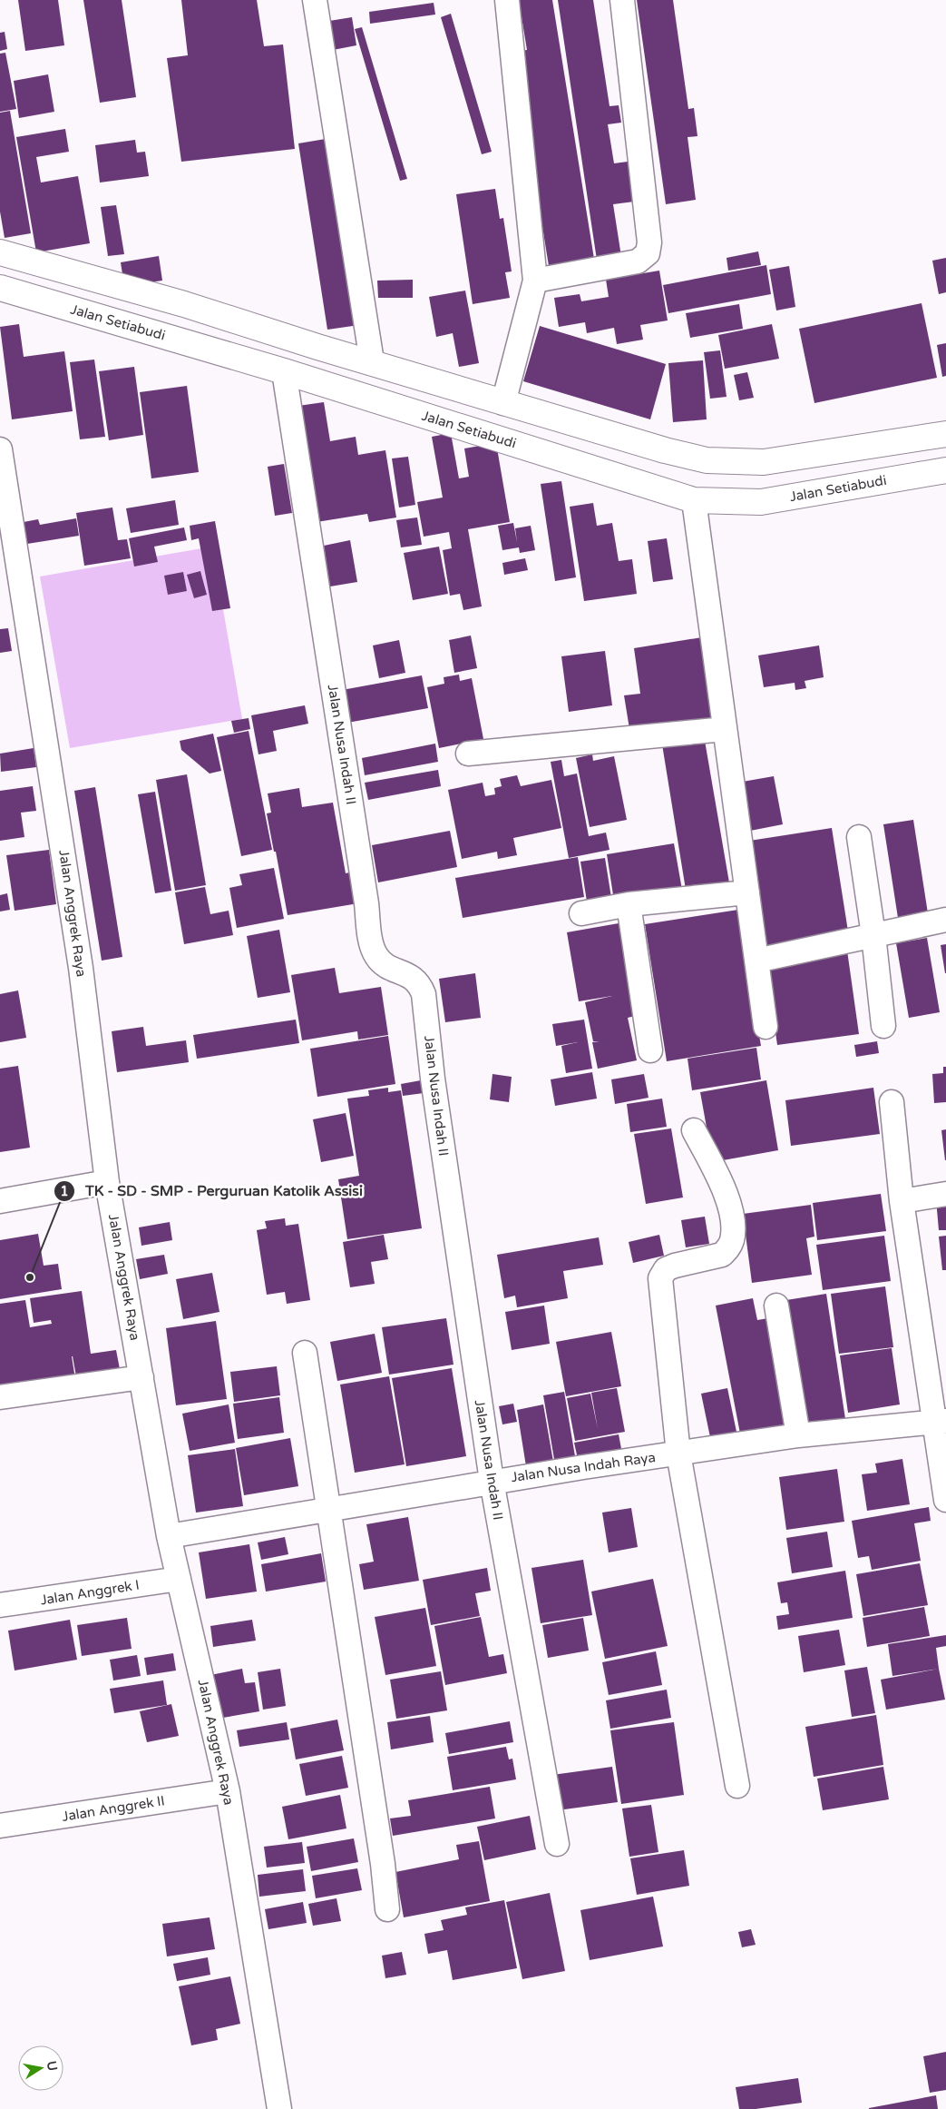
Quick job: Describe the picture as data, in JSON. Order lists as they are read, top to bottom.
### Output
{
  "streets": {
    "main road": ["Jalan Setiabudi"],
    "street": [
      "Jalan Nusa Indah II",
      "Jalan Anggrek Raya",
      "Jalan Nusa Indah Raya",
      "Jalan Anggrek I",
      "Jalan Anggrek II"
    ]
  },
  "crossings": [
    ["Jalan Setiabudi", "Jalan Nusa Indah II"],
    ["Jalan Nusa Indah II", "Jalan Nusa Indah Raya"],
    ["Jalan Anggrek Raya", "Jalan Nusa Indah Raya"],
    ["Jalan Anggrek Raya", "Jalan Anggrek I"],
    ["Jalan Anggrek Raya", "Jalan Anggrek II"]
  ],
  "places": ["TK - SD - SMP - Perguruan Katolik Assisi"],
  "north": "right"
}
